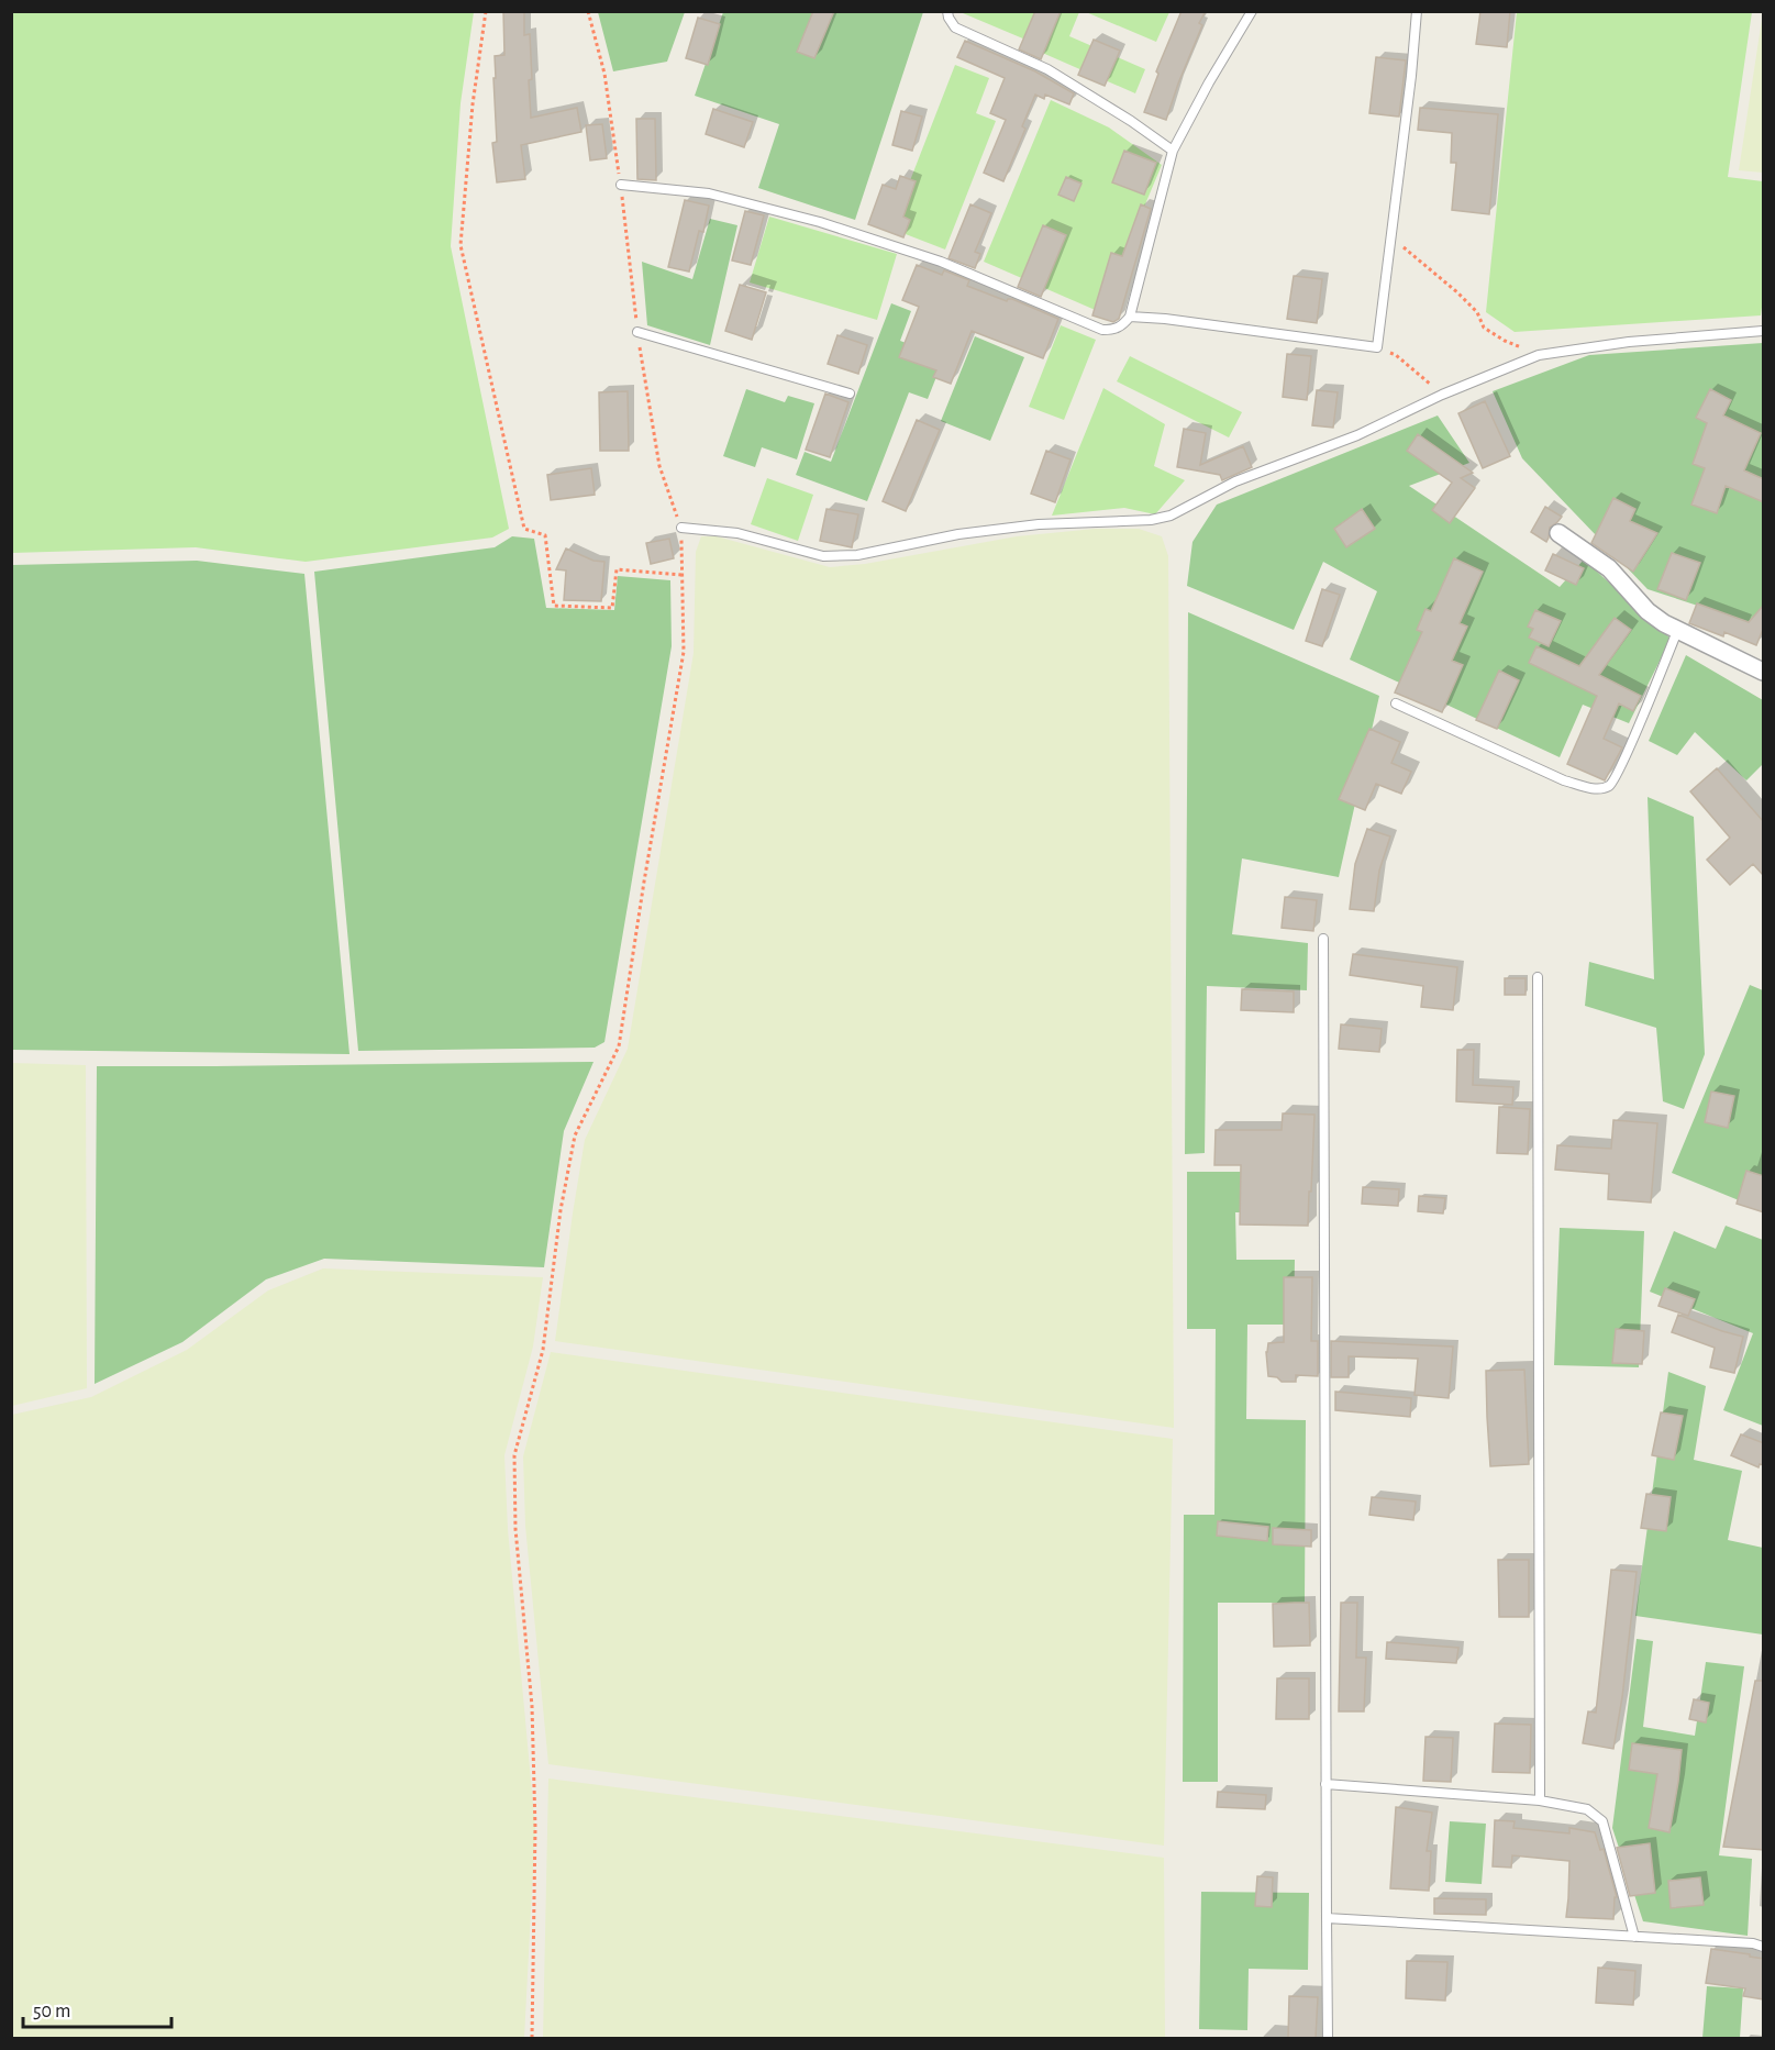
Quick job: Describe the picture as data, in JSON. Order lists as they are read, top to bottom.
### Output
{
  "scale_bar": "50 m"
}
